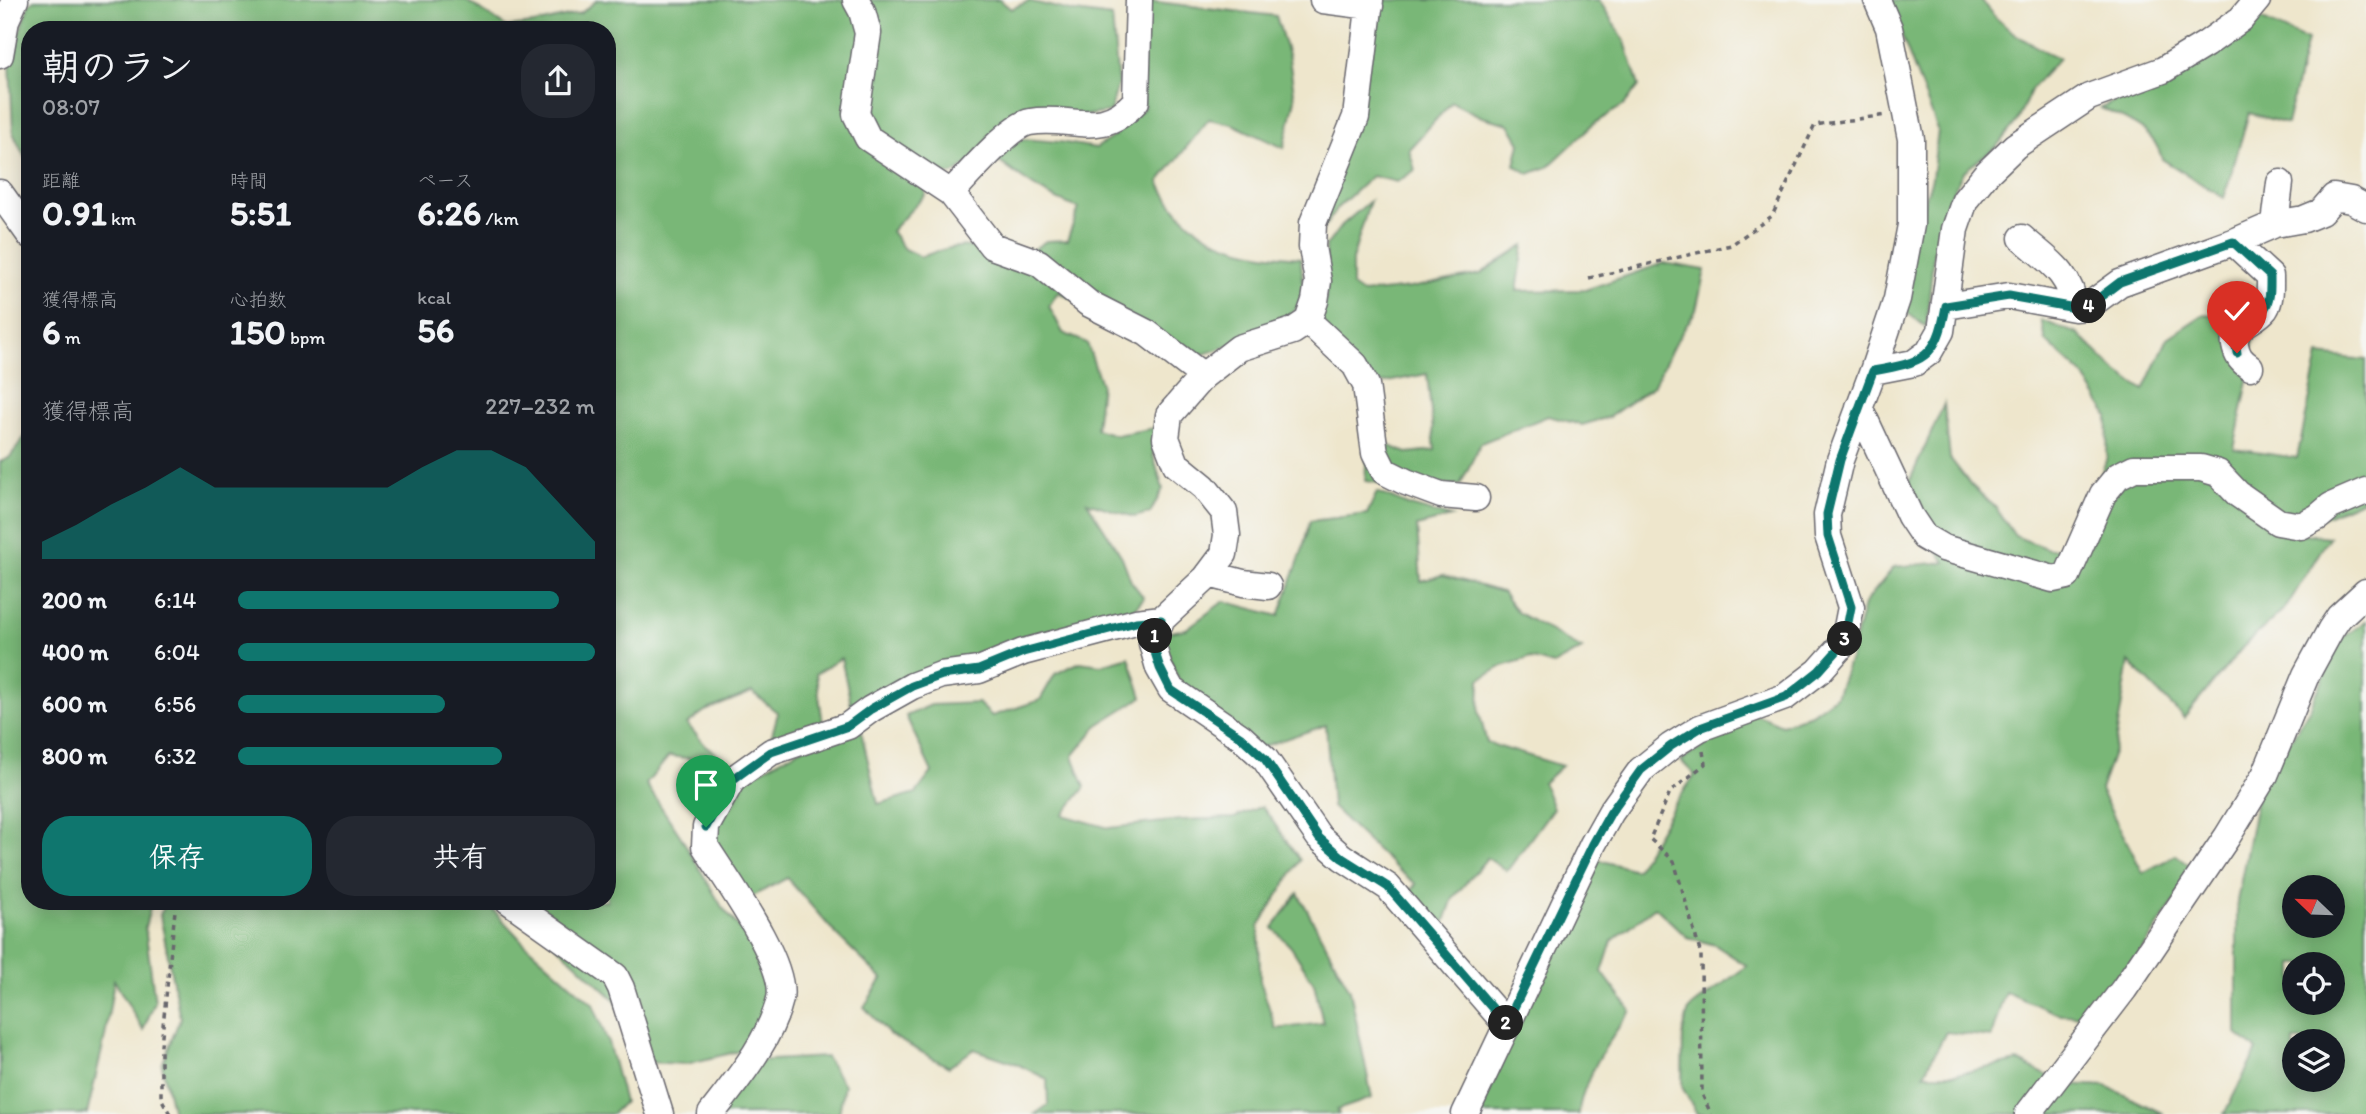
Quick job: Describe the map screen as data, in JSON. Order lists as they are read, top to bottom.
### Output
{
  "north": "top left",
  "page": {
    "heading": ["朝のラン", "08:07"],
    "stats": [
      ["距離", "0.91 km"],
      ["時間", "5:51"],
      ["ペース", "6:26 /km"],
      ["獲得標高", "6 m"],
      ["心拍数", "150 bpm"],
      ["kcal", "56"]
    ],
    "pins": [
      "4",
      "1",
      "3",
      "2"
    ],
    "chart": ["獲得標高", "227–232 m"],
    "list": [
      {
        "name": "200 m",
        "note": "6:14"
      },
      {
        "name": "400 m",
        "note": "6:04"
      },
      {
        "name": "600 m",
        "note": "6:56"
      },
      {
        "name": "800 m",
        "note": "6:32"
      }
    ],
    "buttons": ["保存", "共有"]
  }
}
